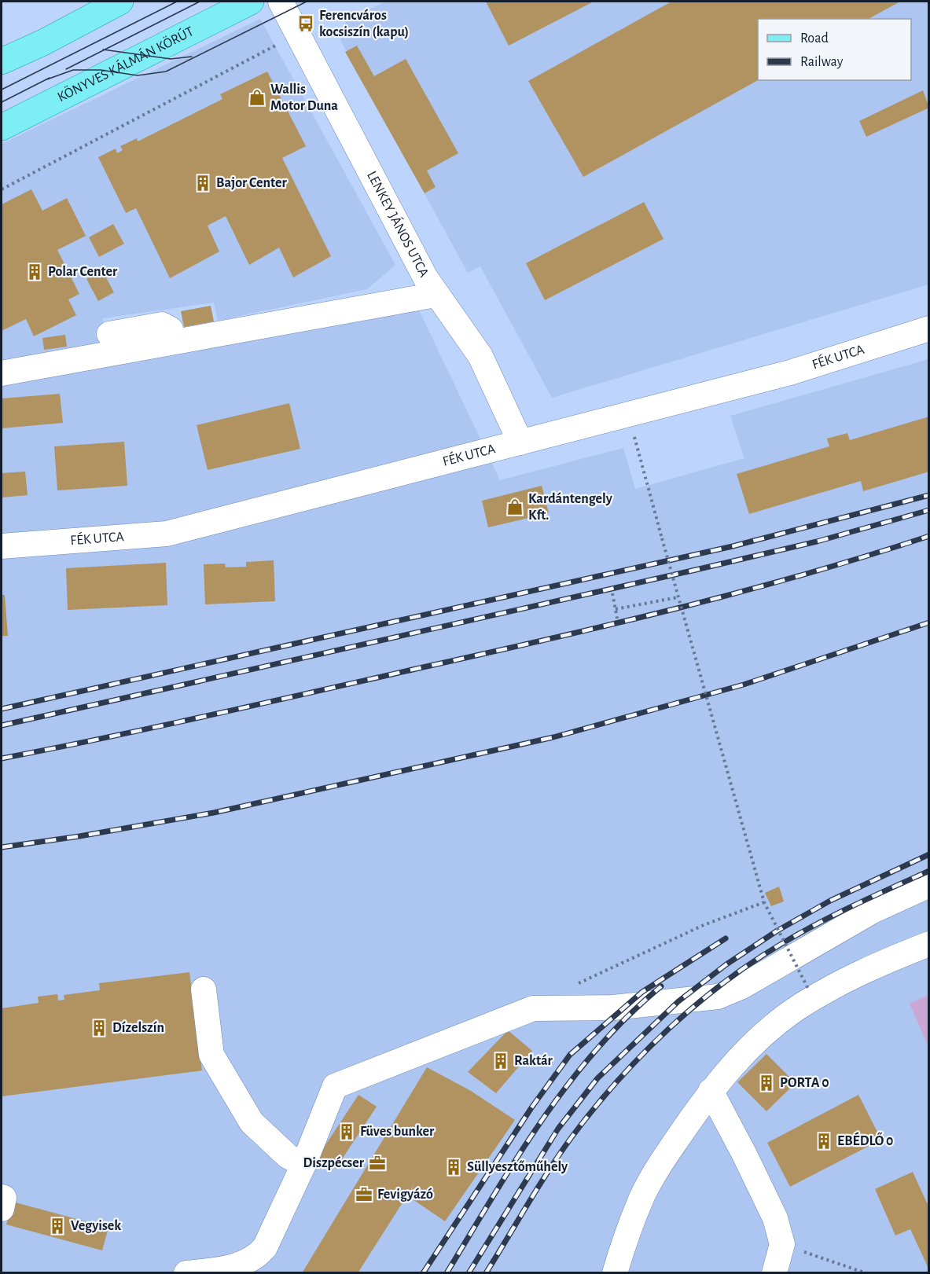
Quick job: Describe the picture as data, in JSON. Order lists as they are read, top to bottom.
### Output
{
  "streets": {
    "main road": ["KÖNYVES KÁLMÁN KÖRÚT"],
    "street": ["LENKEY JÁNOS UTCA", "FÉK UTCA"]
  },
  "crossings": [
    ["LENKEY JÁNOS UTCA", "FÉK UTCA"]
  ],
  "places": {
    "bus stop": ["Ferencváros kocsiszín (kapu)"],
    "shop": ["Wallis Motor Duna", "Kardántengely Kft."],
    "building": [
      "Bajor Center",
      "Polar Center",
      "Dízelszín",
      "Raktár",
      "PORTA 0",
      "Füves bunker",
      "EBÉDLŐ 0",
      "Süllyesztőműhely",
      "Vegyisek"
    ],
    "office": ["Diszpécser", "Fevigyázó"]
  },
  "legend": ["Road", "Railway"]
}
